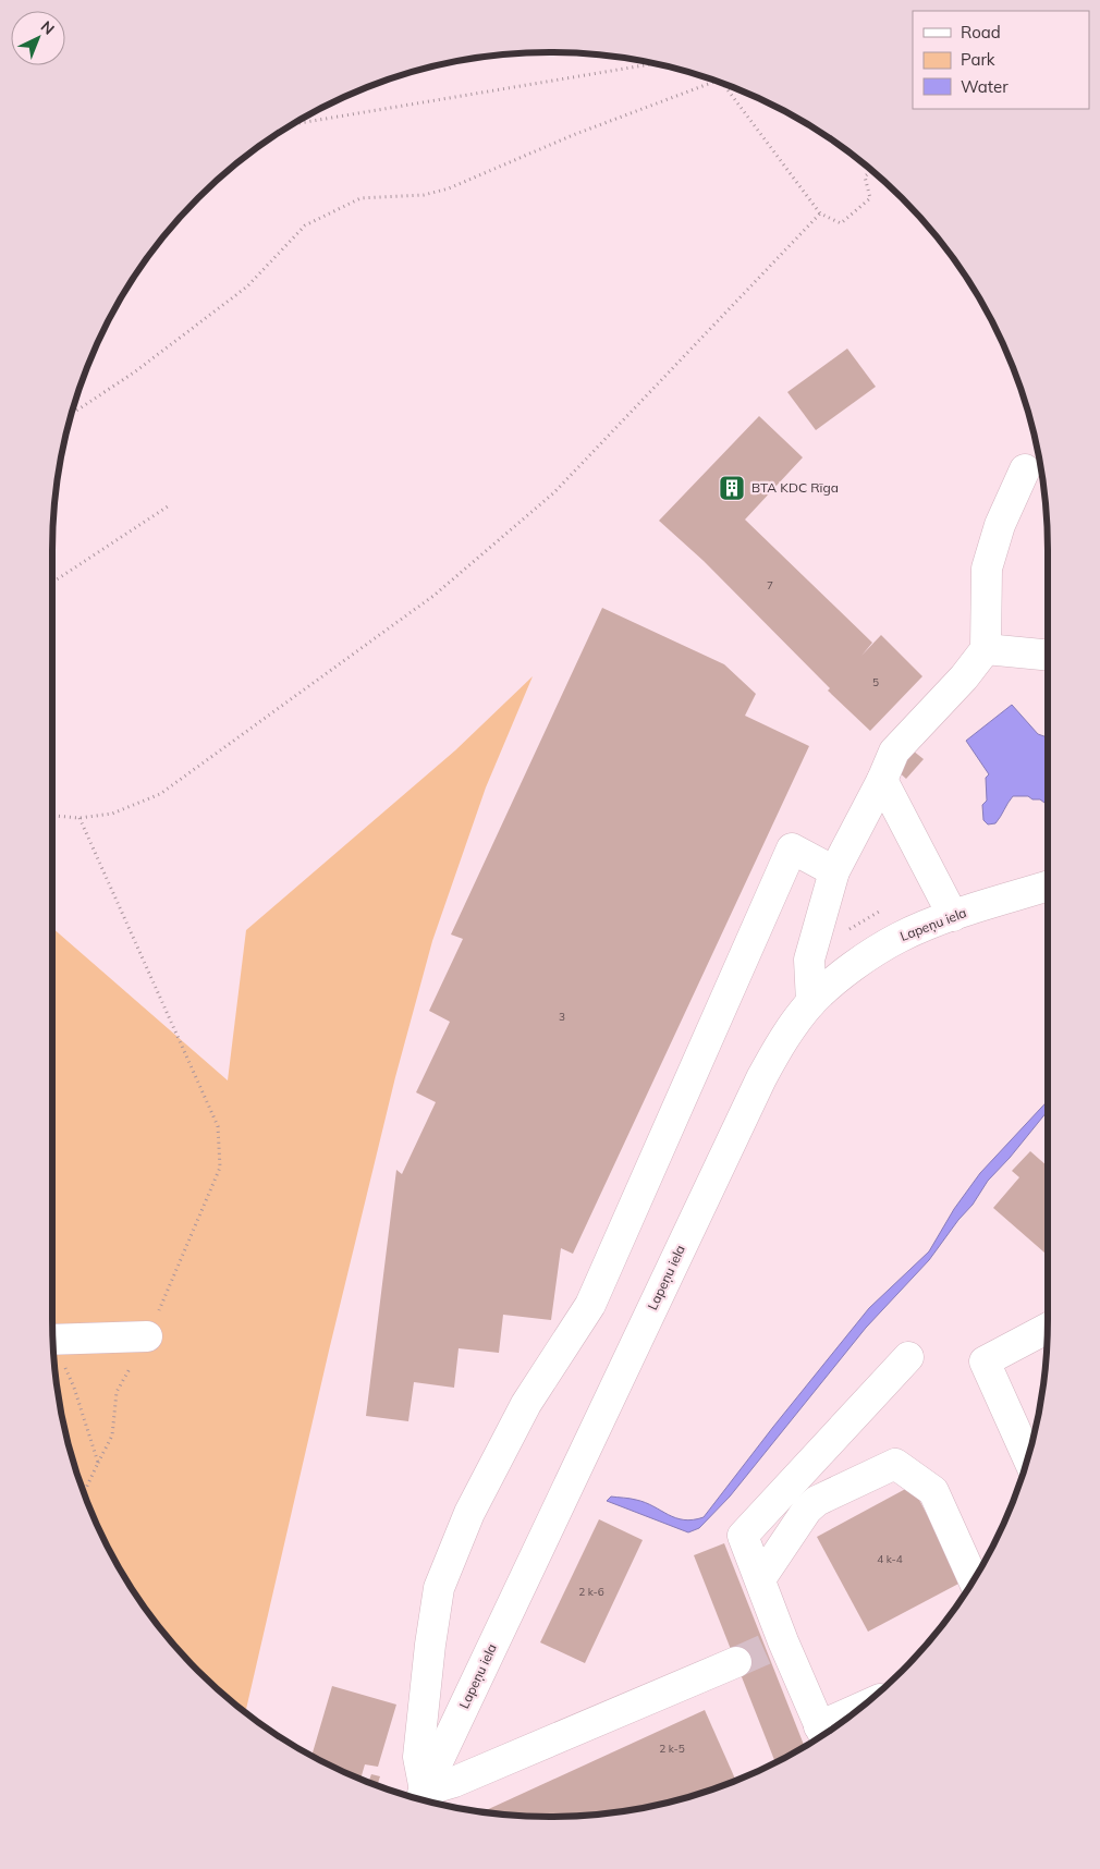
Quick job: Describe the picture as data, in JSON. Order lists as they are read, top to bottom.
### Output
{
  "streets": {
    "street": ["Lapeņu iela"]
  },
  "places": {
    "building": ["BTA KDC Rīga"]
  },
  "house_numbers": [
    "7",
    "5",
    "3",
    "4 k-4",
    "2 k-6",
    "2 k-5"
  ],
  "legend": ["Road", "Park", "Water"],
  "north": "top right"
}
